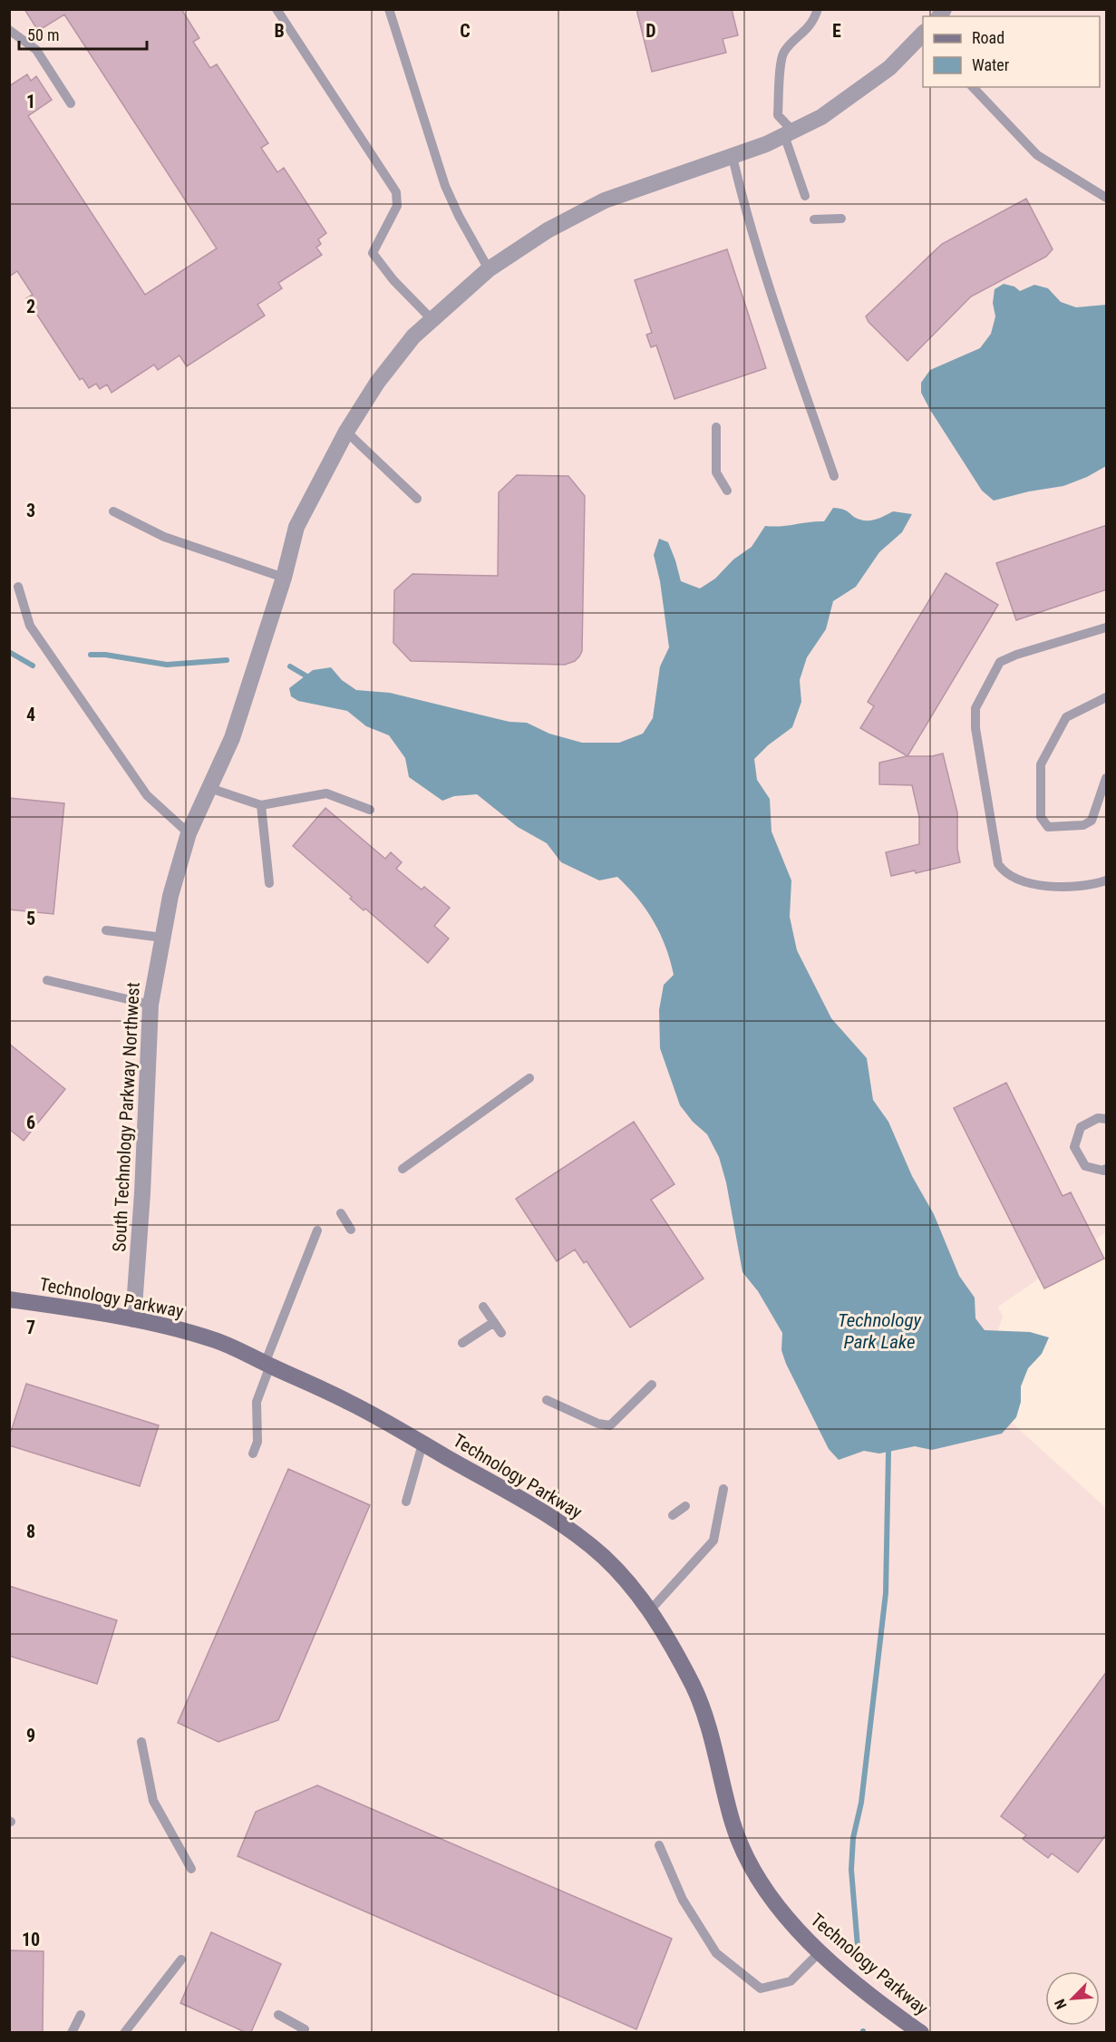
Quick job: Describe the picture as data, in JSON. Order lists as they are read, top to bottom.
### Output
{
  "streets": {
    "street": ["South Technology Parkway Northwest", "Technology Parkway"]
  },
  "crossings": [
    ["South Technology Parkway Northwest", "Technology Parkway"]
  ],
  "water": ["Technology Park Lake"],
  "legend": ["Road", "Water"],
  "scale_bar": "50 m",
  "north": "bottom left",
  "grid": {
    "columns": [
      "B",
      "C",
      "D",
      "E"
    ],
    "rows": [
      "1",
      "2",
      "3",
      "4",
      "5",
      "6",
      "7",
      "8",
      "9",
      "10"
    ]
  }
}
